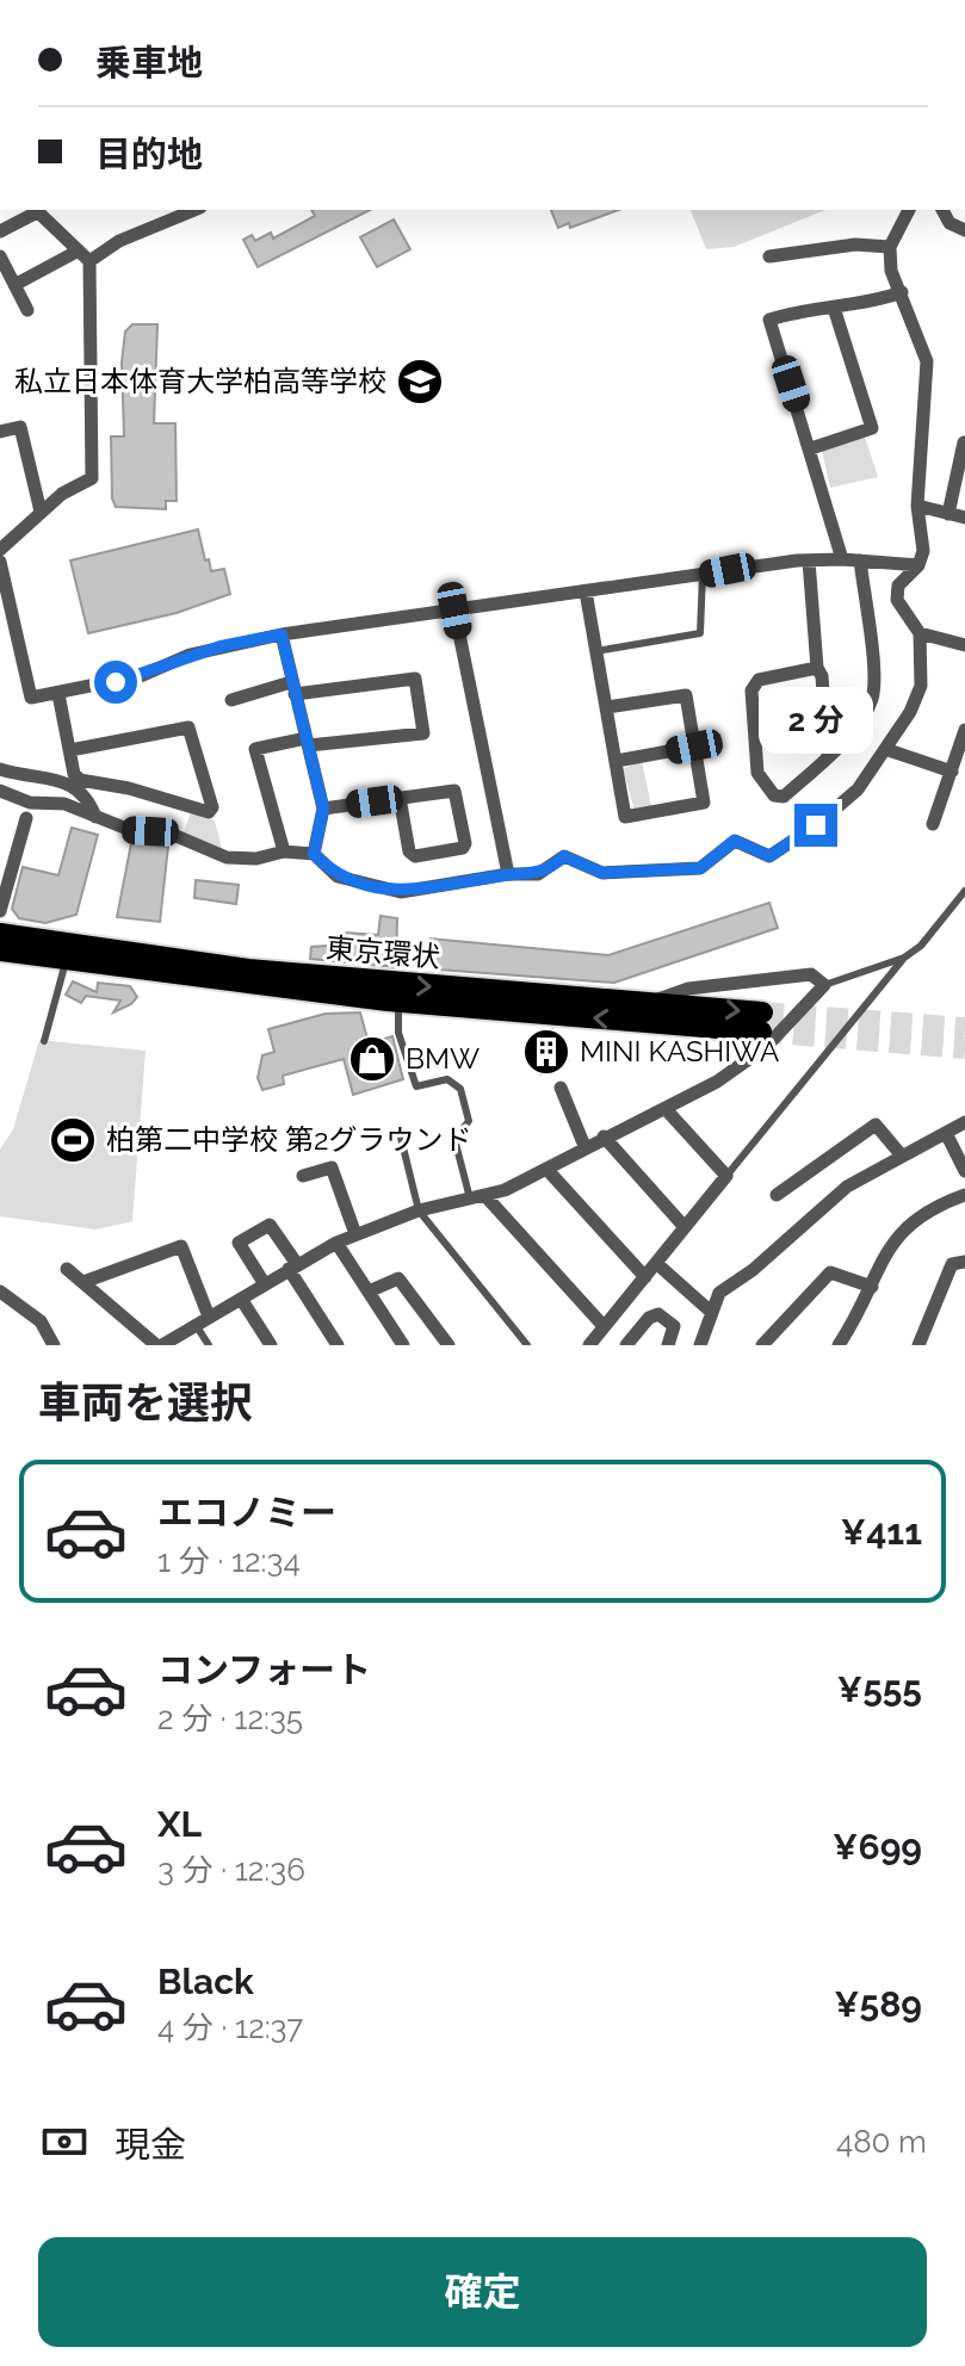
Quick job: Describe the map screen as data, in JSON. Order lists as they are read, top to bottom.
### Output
{
  "streets": {
    "highway": ["東京環状"]
  },
  "places": {
    "school or university": ["私立日本体育大学柏高等学校"],
    "building": ["MINI KASHIWA"],
    "shop": ["BMW"],
    "sports": ["柏第二中学校 第2グラウンド"]
  },
  "page": {
    "banner": ["乗車地", "目的地"],
    "bubble": "2 分",
    "heading": "車両を選択",
    "list": [
      {
        "name": "エコノミー",
        "note": "1 分 · 12:34",
        "value": "¥411"
      },
      {
        "name": "コンフォート",
        "note": "2 分 · 12:35",
        "value": "¥555"
      },
      {
        "name": "XL",
        "note": "3 分 · 12:36",
        "value": "¥699"
      },
      {
        "name": "Black",
        "note": "4 分 · 12:37",
        "value": "¥589"
      }
    ],
    "pay": ["現金", "480 m"],
    "buttons": "確定"
  }
}
